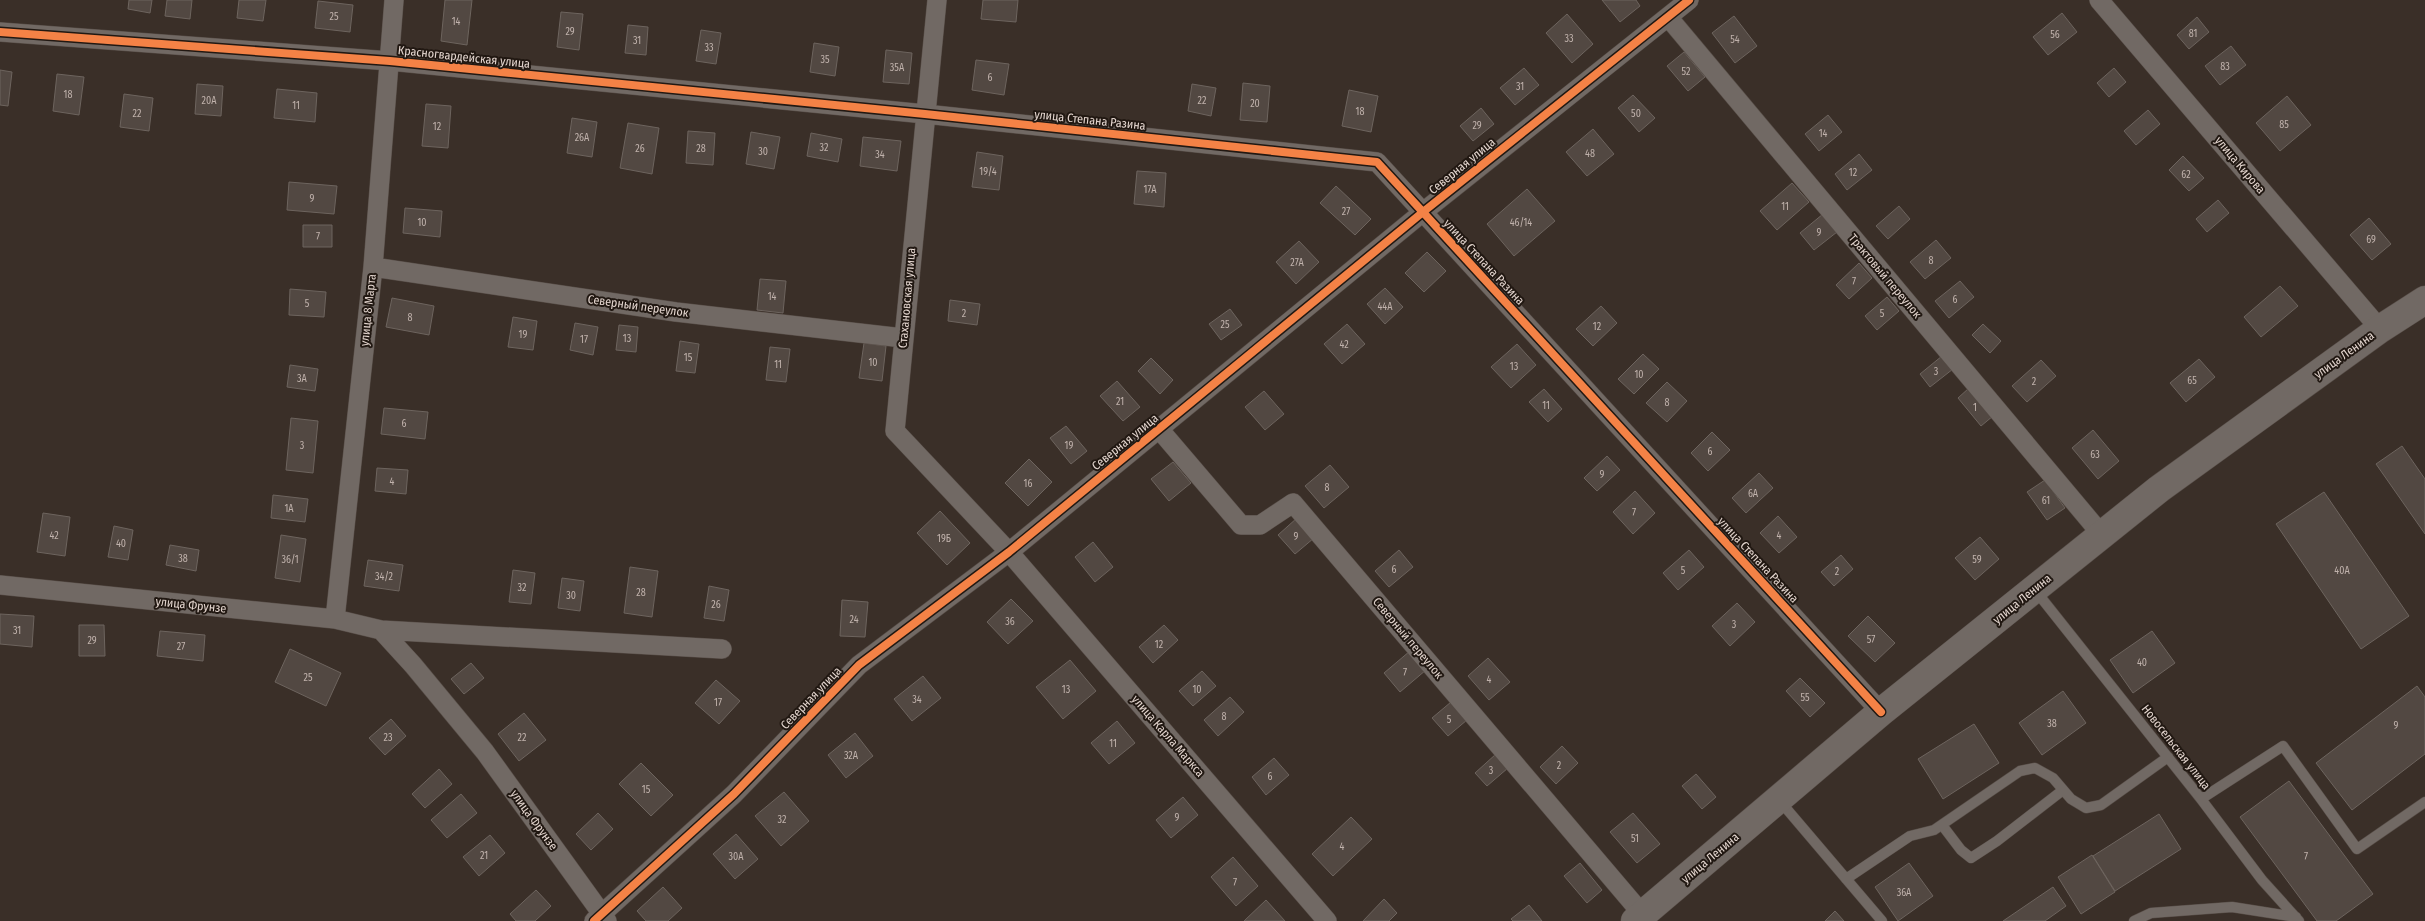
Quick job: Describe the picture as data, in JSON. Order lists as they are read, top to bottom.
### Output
{
  "streets": {
    "main road": ["улица Ленина"],
    "street": [
      "Красногвардейская улица",
      "улица Степана Разина",
      "улица Кирова",
      "Северная улица",
      "Трактовый переулок",
      "Стахановская улица",
      "Северный переулок",
      "улица 8 Марта",
      "улица Фрунзе",
      "улица Карла Маркса"
    ],
    "lane": ["Новосельская улица"]
  },
  "crossings": [
    ["Красногвардейская улица", "улица Степана Разина"],
    ["Красногвардейская улица", "Стахановская улица"],
    ["Красногвардейская улица", "улица 8 Марта"],
    ["улица Степана Разина", "Северная улица"],
    ["улица Степана Разина", "Стахановская улица"],
    ["улица Степана Разина", "улица Ленина"],
    ["улица Кирова", "улица Ленина"],
    ["Северная улица", "Трактовый переулок"],
    ["Северная улица", "Стахановская улица"],
    ["Северная улица", "Северный переулок"],
    ["Северная улица", "улица Фрунзе"],
    ["Северная улица", "улица Карла Маркса"],
    ["Трактовый переулок", "улица Ленина"],
    ["Стахановская улица", "Северный переулок"],
    ["Стахановская улица", "улица Карла Маркса"],
    ["Северный переулок", "улица 8 Марта"],
    ["Северный переулок", "улица Ленина"],
    ["улица 8 Марта", "улица Фрунзе"],
    ["улица Ленина", "Новосельская улица"]
  ],
  "house_numbers": [
    "25",
    "14",
    "29",
    "81",
    "56",
    "33",
    "54",
    "31",
    "33",
    "35",
    "83",
    "35А",
    "52",
    "6",
    "31",
    "18",
    "20А",
    "22",
    "20",
    "11",
    "18",
    "22",
    "50",
    "85",
    "29",
    "12",
    "14",
    "26А",
    "32",
    "26",
    "28",
    "30",
    "48",
    "34",
    "19/4",
    "12",
    "62",
    "17А",
    "9",
    "11",
    "27",
    "10",
    "46/14",
    "9",
    "7",
    "69",
    "8",
    "27А",
    "7",
    "14",
    "6",
    "5",
    "44А",
    "2",
    "5",
    "8",
    "25",
    "12",
    "19",
    "13",
    "17",
    "42",
    "15",
    "10",
    "11",
    "13",
    "3",
    "10",
    "3А",
    "65",
    "2",
    "21",
    "8",
    "11",
    "1",
    "6",
    "3",
    "19",
    "6",
    "63",
    "9",
    "4",
    "16",
    "8",
    "6А",
    "61",
    "1А",
    "7",
    "42",
    "4",
    "9",
    "19Б",
    "40",
    "38",
    "36/1",
    "59",
    "6",
    "5",
    "40А",
    "2",
    "34/2",
    "32",
    "28",
    "30",
    "26",
    "24",
    "36",
    "3",
    "31",
    "57",
    "29",
    "12",
    "27",
    "40",
    "7",
    "25",
    "4",
    "13",
    "10",
    "55",
    "34",
    "17",
    "8",
    "5",
    "38",
    "9",
    "23",
    "22",
    "11",
    "32А",
    "2",
    "3",
    "6",
    "15",
    "9",
    "32",
    "51",
    "4",
    "21",
    "30А",
    "7",
    "7",
    "36А"
  ]
}
